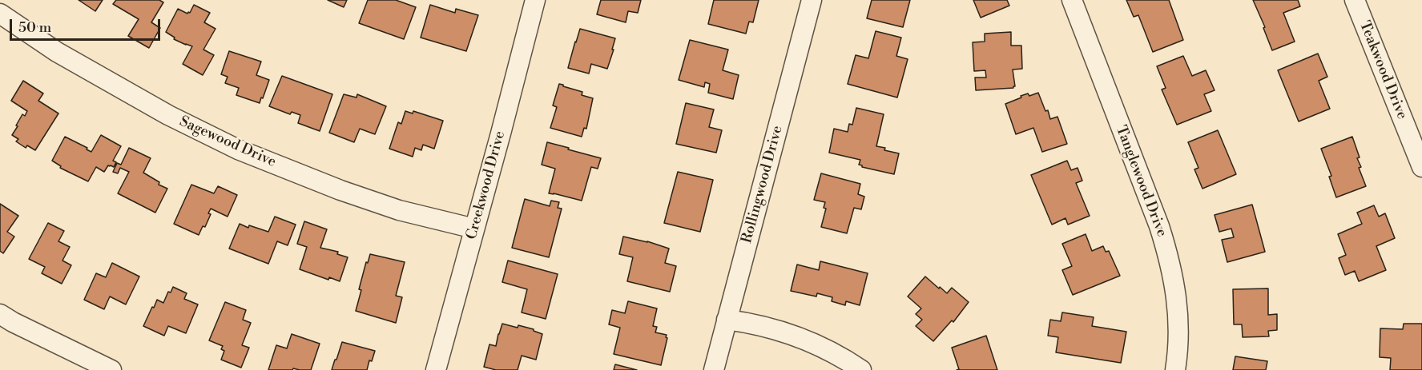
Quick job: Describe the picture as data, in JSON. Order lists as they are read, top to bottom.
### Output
{
  "streets": {
    "street": [
      "Teakwood Drive",
      "Sagewood Drive",
      "Tanglewood Drive",
      "Rollingwood Drive",
      "Creekwood Drive"
    ]
  },
  "crossings": [
    ["Sagewood Drive", "Creekwood Drive"]
  ],
  "scale_bar": "50 m"
}
